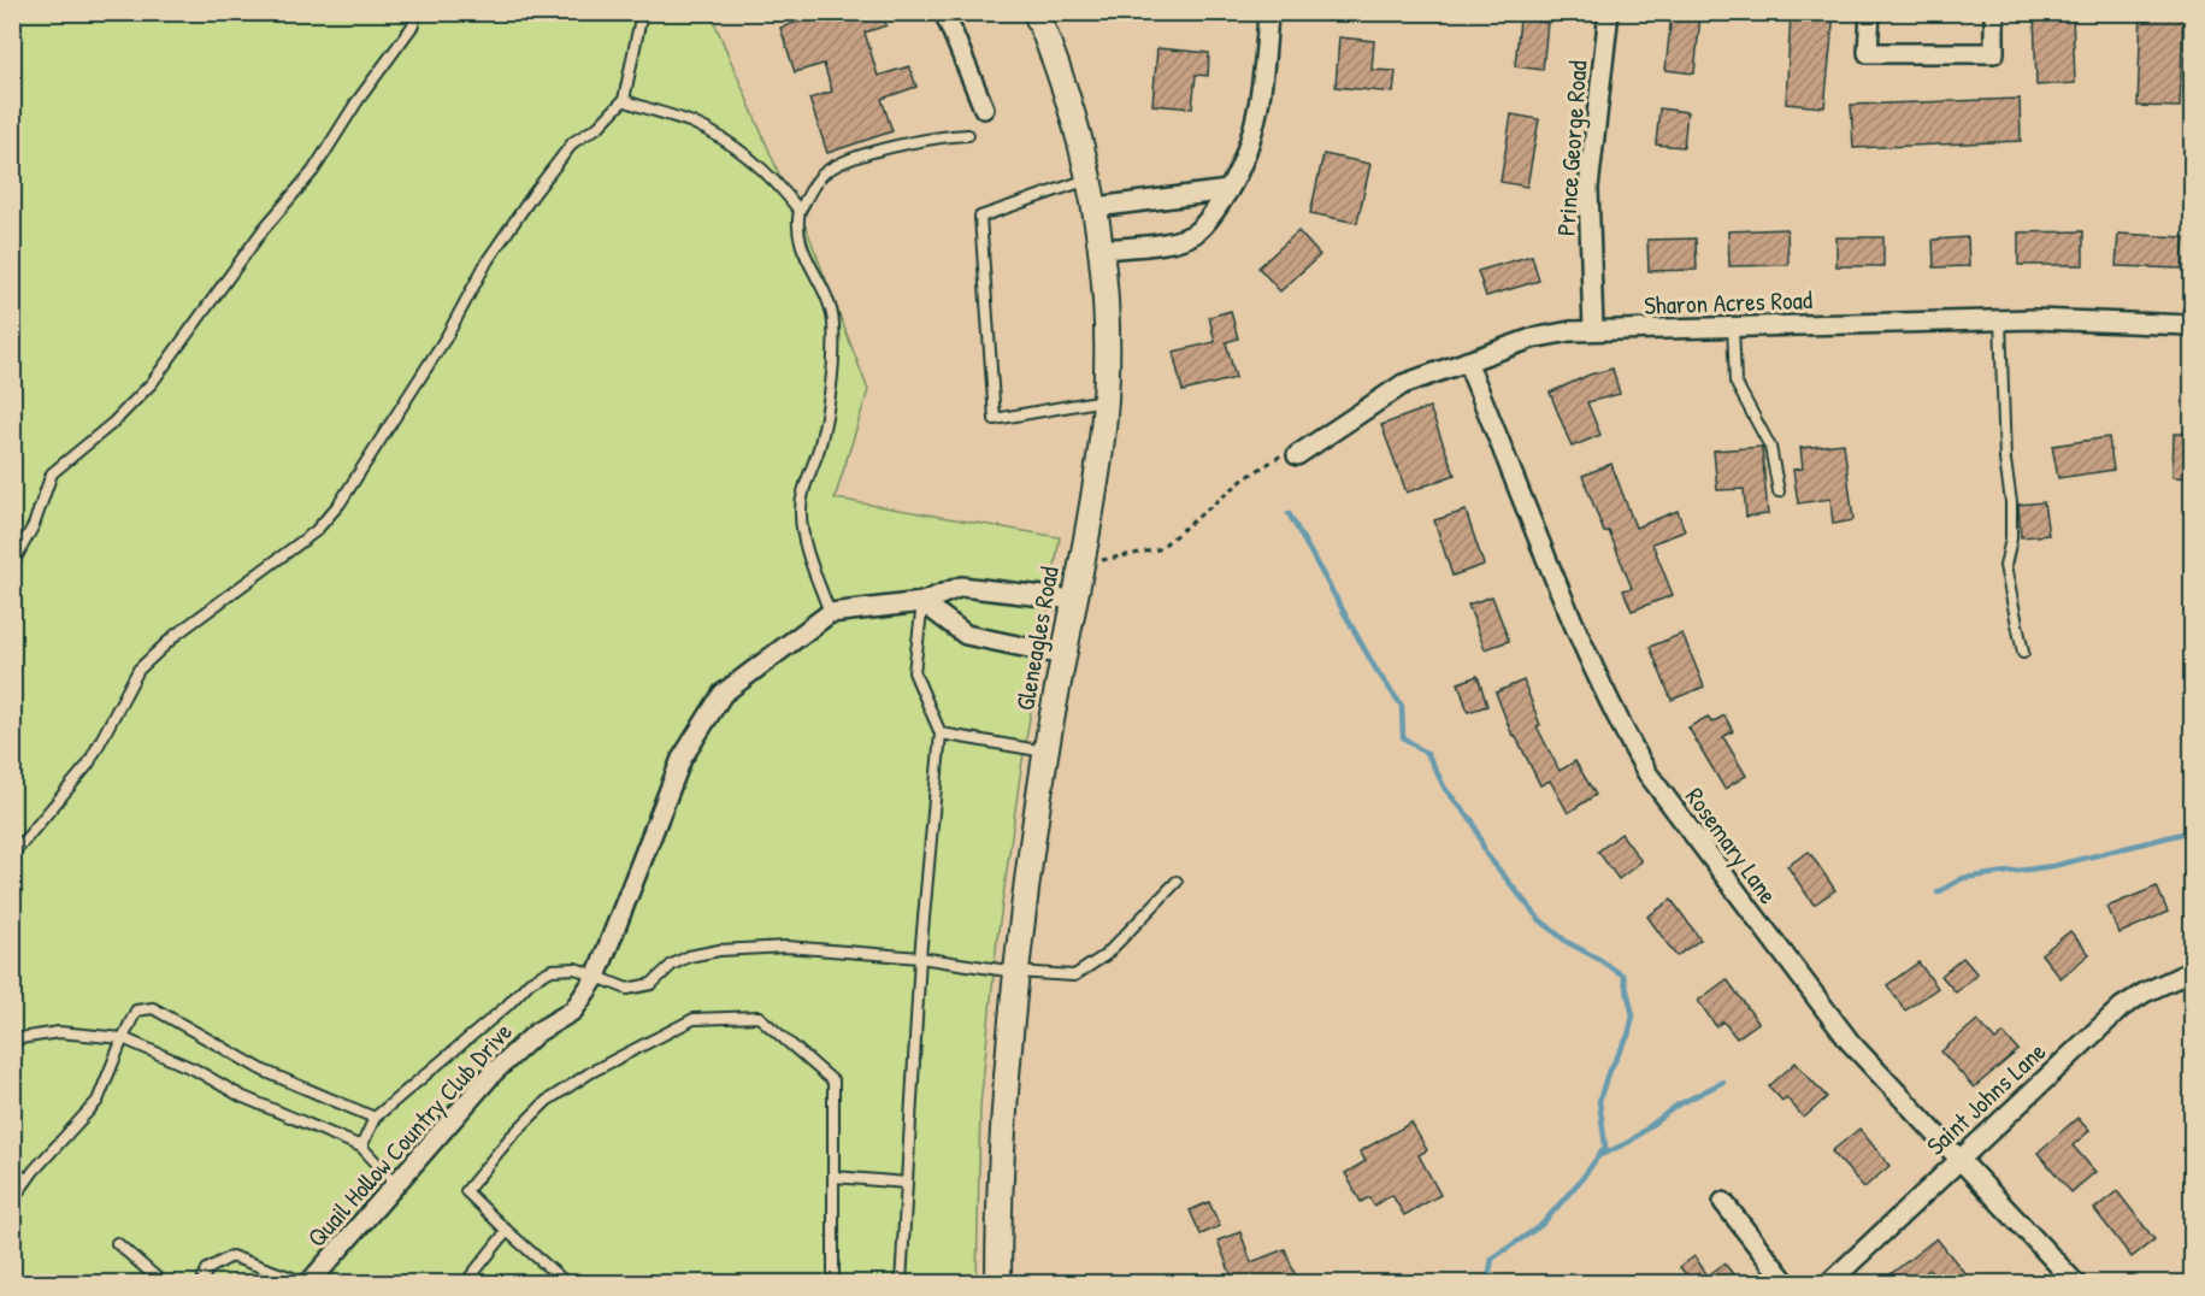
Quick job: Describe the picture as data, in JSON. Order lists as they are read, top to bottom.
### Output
{
  "streets": {
    "street": [
      "Prince George Road",
      "Sharon Acres Road",
      "Gleneagles Road",
      "Rosemary Lane",
      "Saint Johns Lane",
      "Quail Hollow Country Club Drive"
    ]
  },
  "crossings": [
    ["Prince George Road", "Sharon Acres Road"],
    ["Sharon Acres Road", "Rosemary Lane"],
    ["Rosemary Lane", "Saint Johns Lane"]
  ]
}
